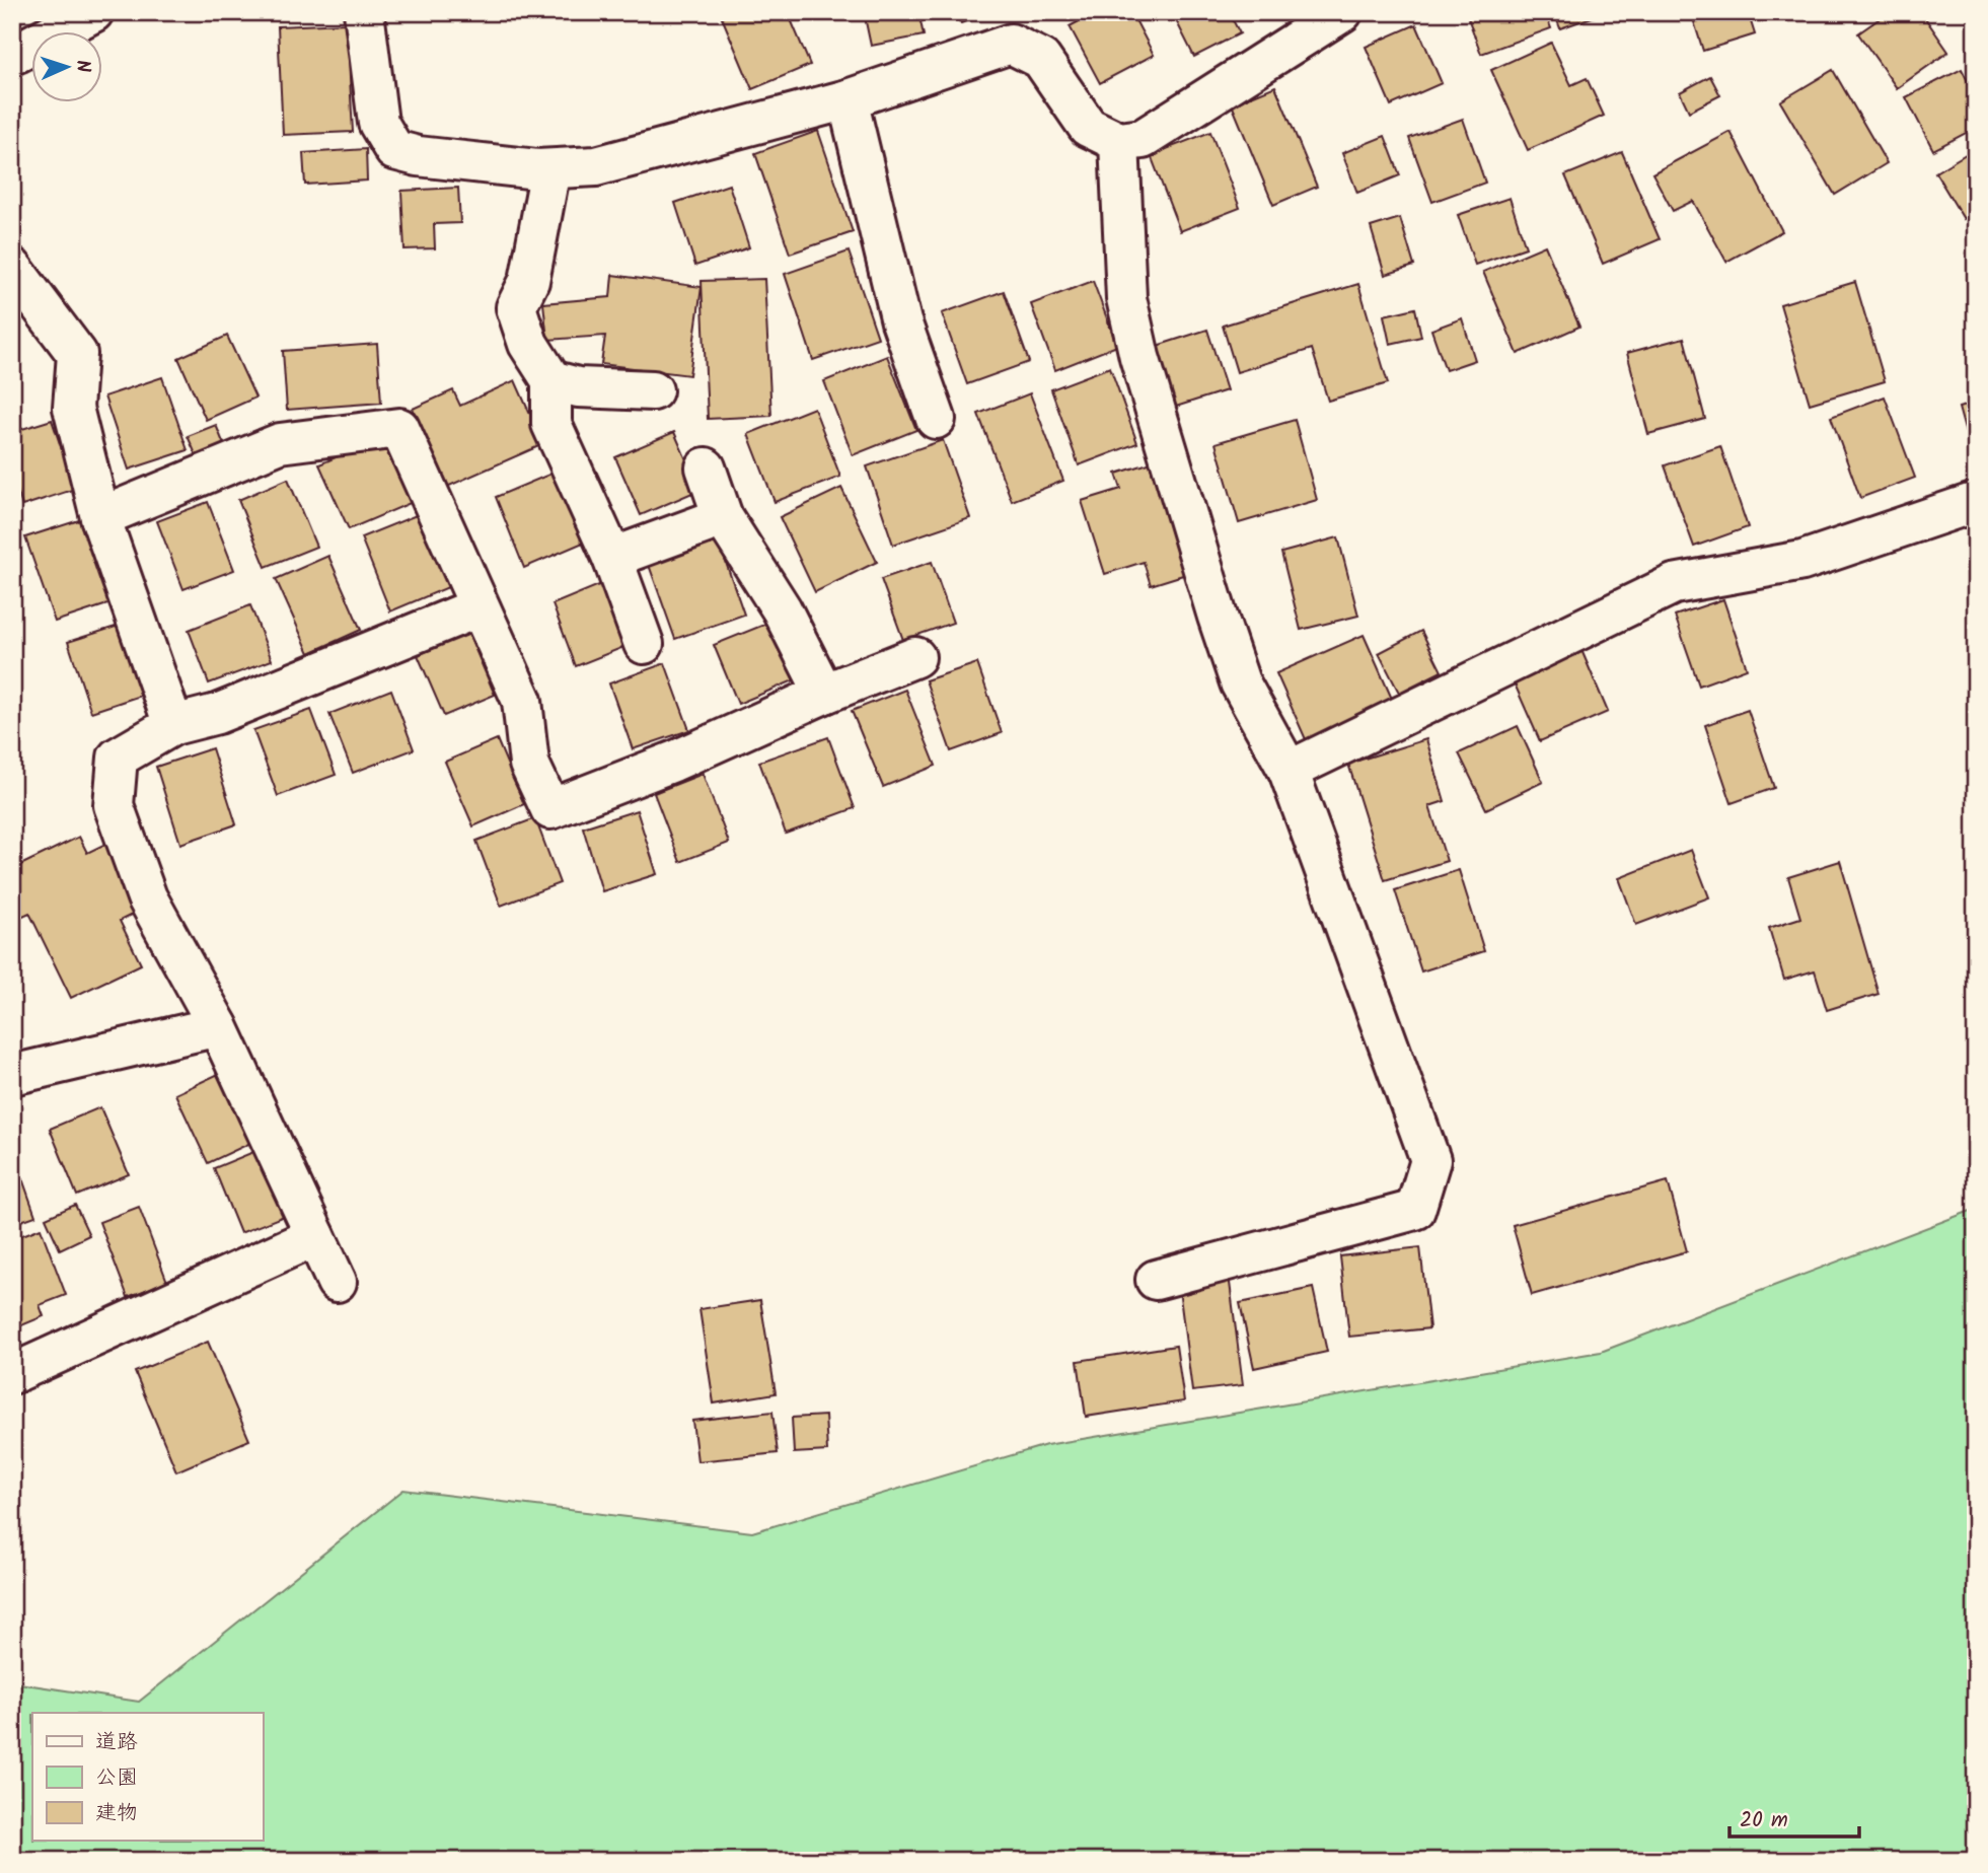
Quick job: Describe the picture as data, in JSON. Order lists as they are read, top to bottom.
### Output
{
  "legend": ["道路", "公園", "建物"],
  "scale_bar": "20 m",
  "north": "right"
}
